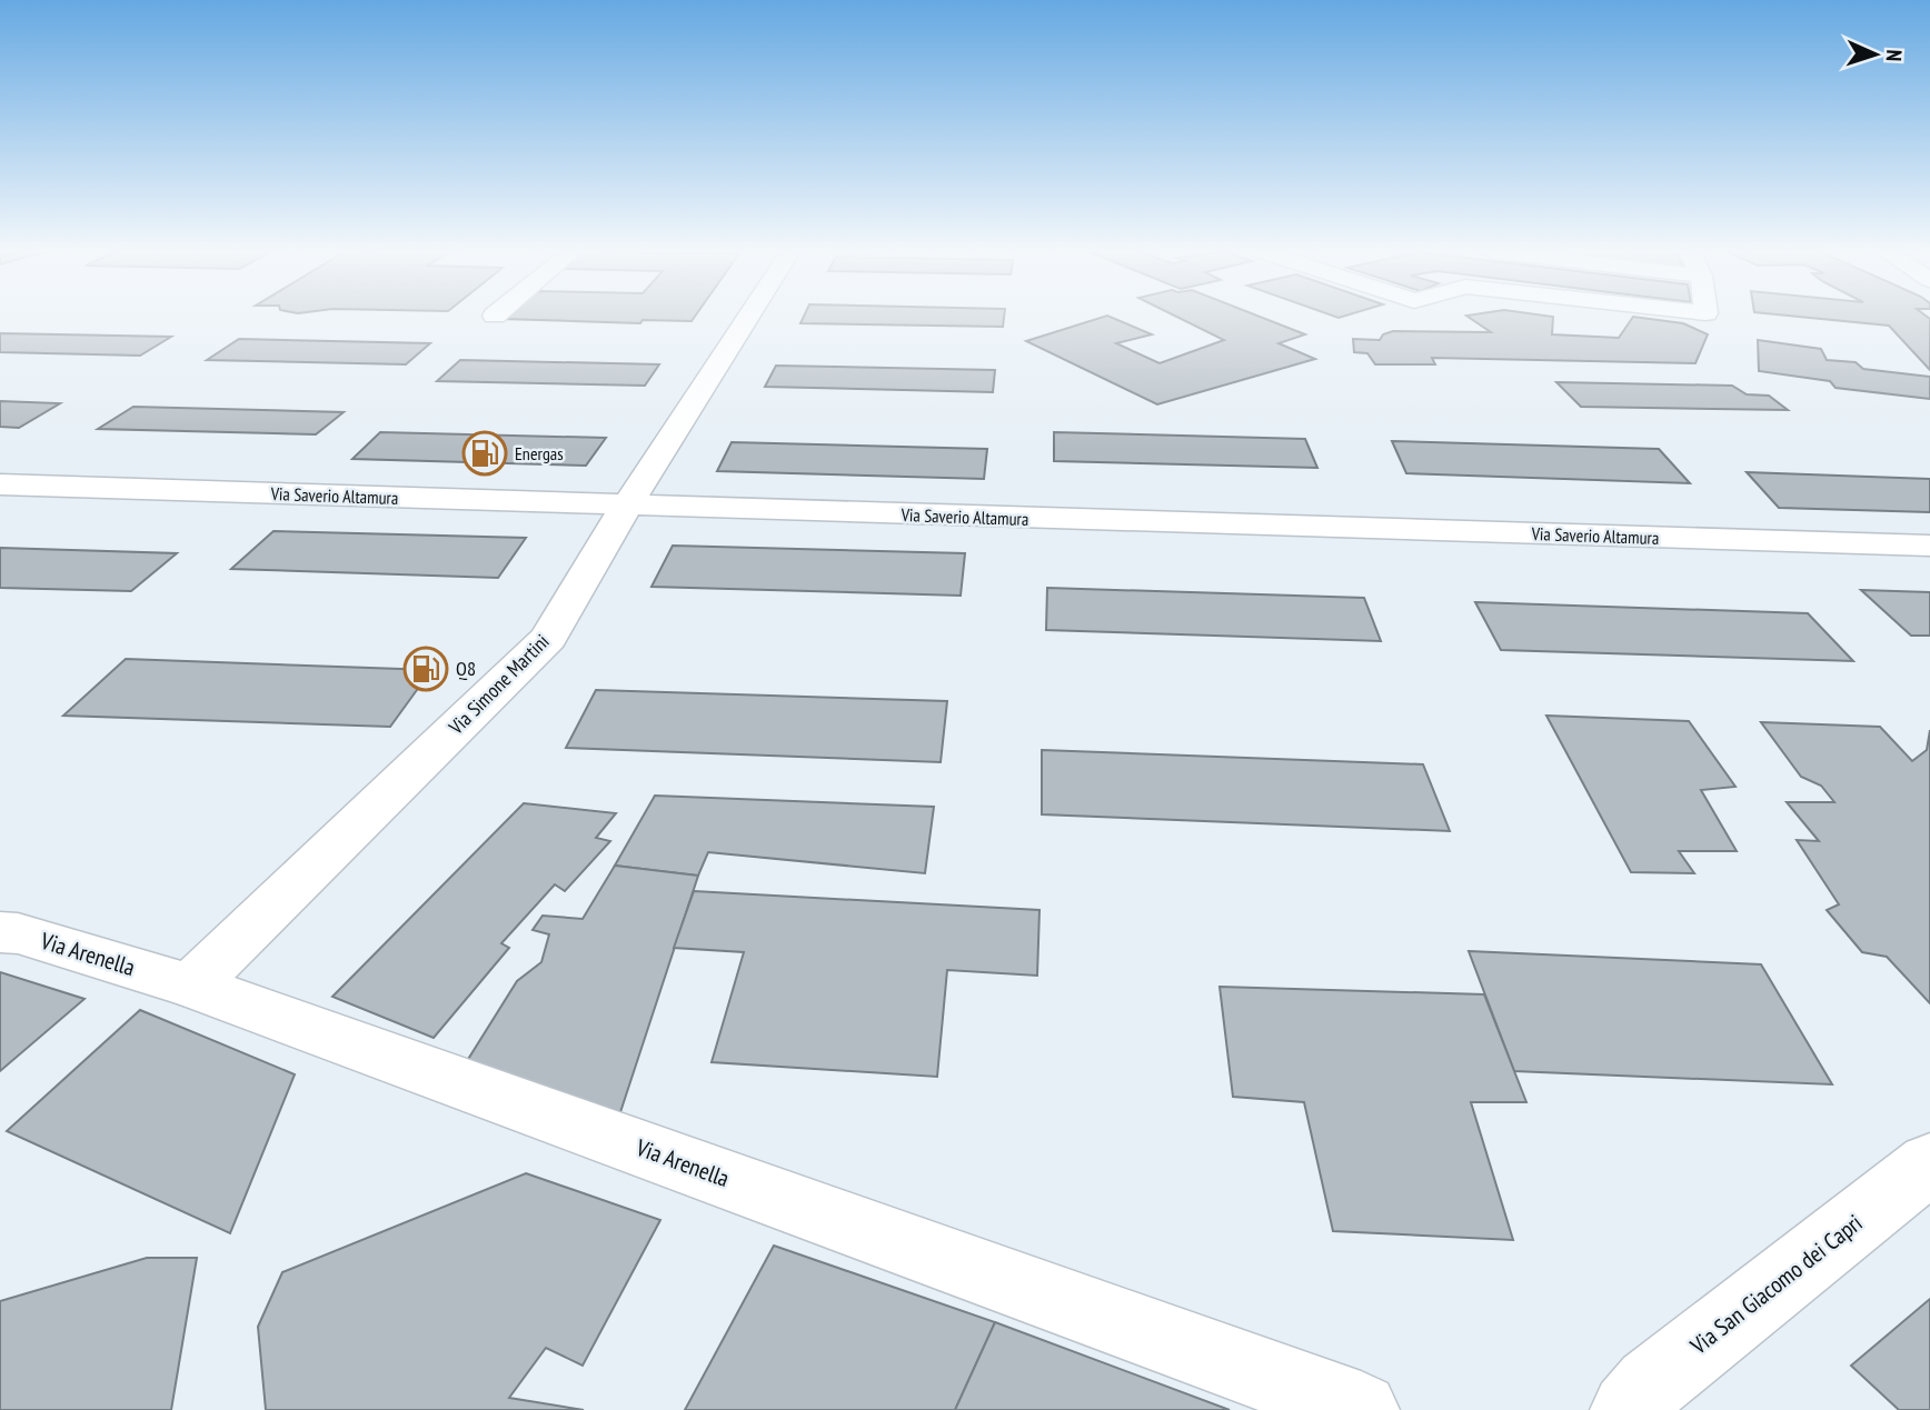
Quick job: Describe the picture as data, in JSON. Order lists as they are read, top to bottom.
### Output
{
  "streets": {
    "main road": [
      "Via Saverio Altamura",
      "Via Simone Martini",
      "Via Arenella",
      "Via San Giacomo dei Capri"
    ]
  },
  "crossings": [
    ["Via Saverio Altamura", "Via Simone Martini"],
    ["Via Simone Martini", "Via Arenella"]
  ],
  "places": {
    "fuel station": ["Energas", "Q8"]
  },
  "north": "right"
}
